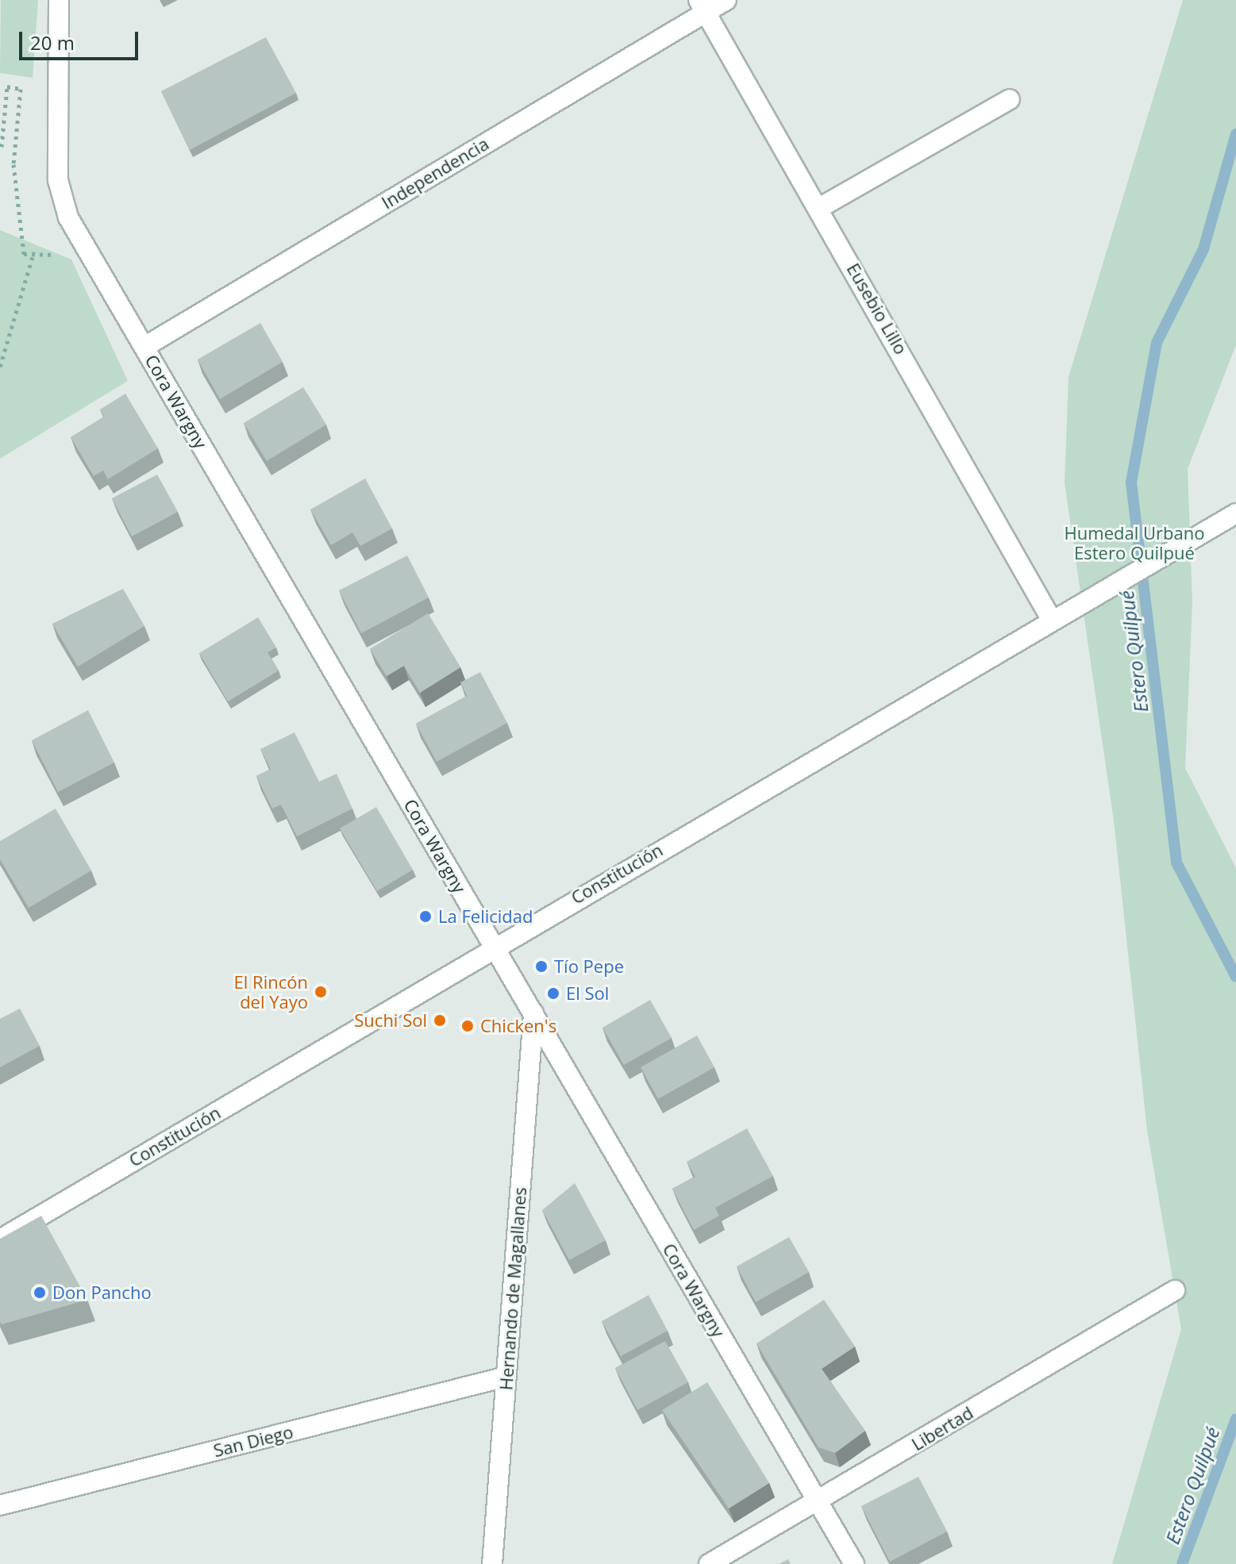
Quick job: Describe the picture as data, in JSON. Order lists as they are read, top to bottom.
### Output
{
  "streets": {
    "street": [
      "Independencia",
      "Eusebio Lillo",
      "Cora Wargny",
      "Constitución",
      "Hernando de Magallanes",
      "Libertad",
      "San Diego"
    ]
  },
  "crossings": [
    ["Independencia", "Eusebio Lillo"],
    ["Independencia", "Cora Wargny"],
    ["Eusebio Lillo", "Constitución"],
    ["Cora Wargny", "Constitución"],
    ["Cora Wargny", "Hernando de Magallanes"],
    ["Cora Wargny", "Libertad"],
    ["Hernando de Magallanes", "San Diego"]
  ],
  "water": ["Estero Quilpué"],
  "parks": ["Humedal Urbano Estero Quilpué"],
  "places": [
    "La Felicidad",
    "Tío Pepe",
    "El Rincón del Yayo",
    "El Sol",
    "Suchi Sol",
    "Chicken's",
    "Don Pancho"
  ],
  "scale_bar": "20 m"
}
